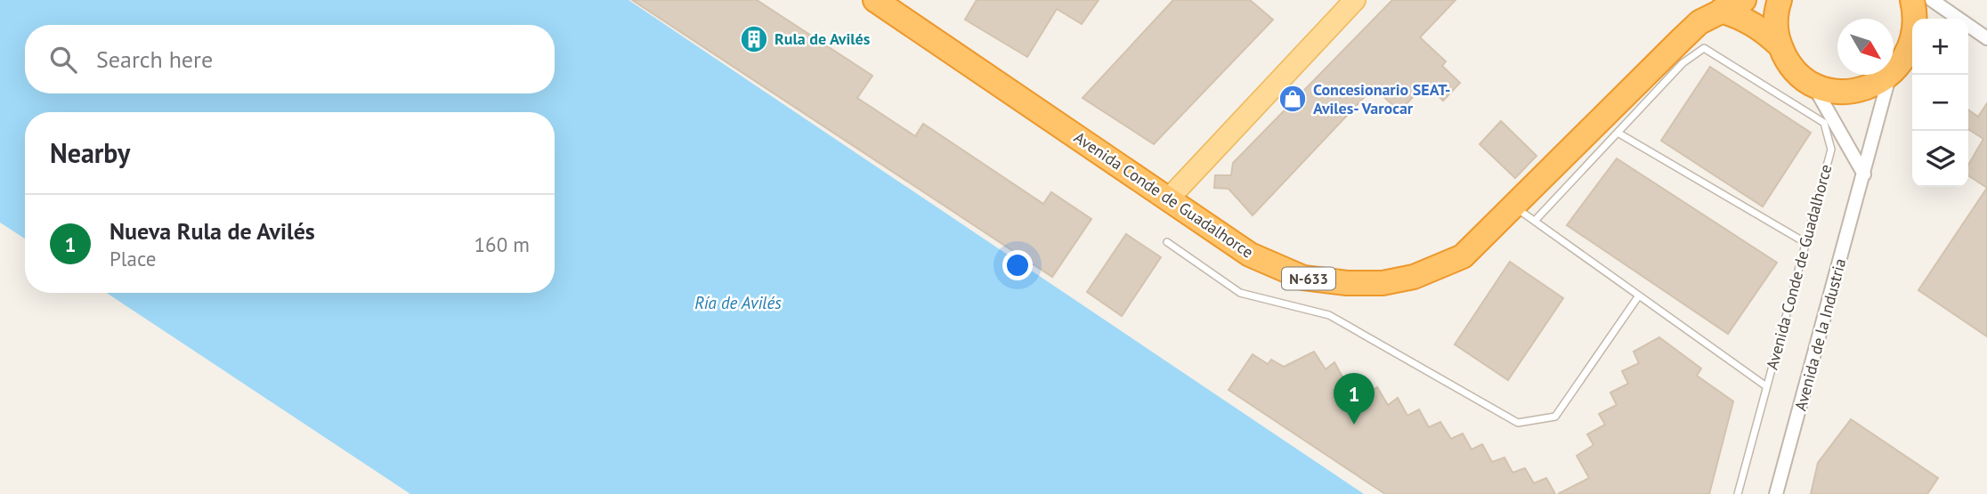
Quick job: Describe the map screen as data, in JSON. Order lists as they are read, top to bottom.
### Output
{
  "streets": {
    "highway": ["Avenida Conde de Guadalhorce", "N-633"],
    "street": ["Avenida de la Industria"]
  },
  "water": ["Ría de Avilés"],
  "places": {
    "building": ["Rula de Avilés"],
    "shop": ["Concesionario SEAT- Aviles- Varocar"]
  },
  "north": "bottom right",
  "page": {
    "map_buttons": ["+", "−"],
    "search": "Search here",
    "heading": "Nearby",
    "list": [
      {
        "mark": "1",
        "name": "Nueva Rula de Avilés",
        "note": "Place",
        "value": "160 m"
      }
    ],
    "pins": "1"
  }
}
